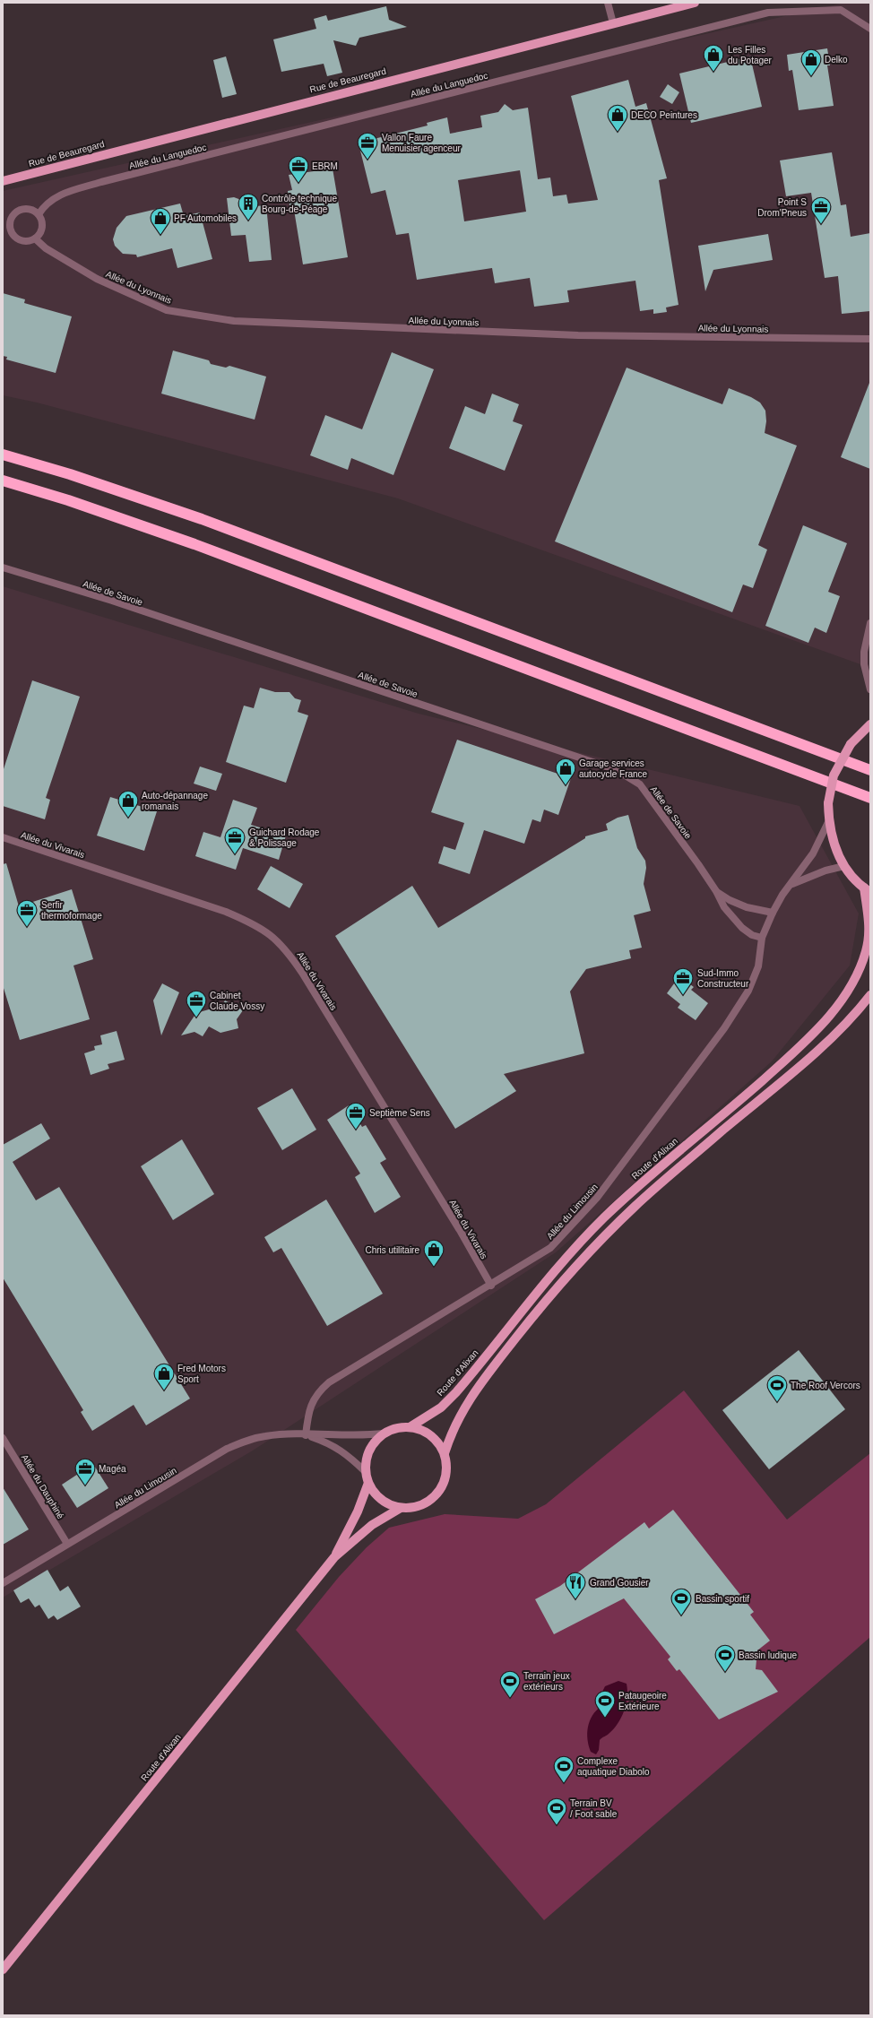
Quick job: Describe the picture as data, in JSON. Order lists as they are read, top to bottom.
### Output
{
  "streets": {
    "main road": ["Rue de Beauregard", "Route d'Alixan"],
    "street": [
      "Allée du Languedoc",
      "Allée du Lyonnais",
      "Allée de Savoie",
      "Allée du Vivarais",
      "Allée du Limousin",
      "Allée du Dauphiné"
    ]
  },
  "crossings": [
    ["Allée du Languedoc", "Allée du Lyonnais"],
    ["Allée de Savoie", "Allée du Limousin"],
    ["Allée du Vivarais", "Allée du Limousin"],
    ["Route d'Alixan", "Allée du Limousin"],
    ["Allée du Limousin", "Allée du Dauphiné"]
  ],
  "places": {
    "shop": [
      "Les Filles du Potager",
      "Delko",
      "DECO Peintures",
      "PF Automobiles",
      "Garage services autocycle France",
      "Auto-dépannage romanais",
      "Chris utilitaire",
      "Fred Motors Sport"
    ],
    "office": [
      "Vallon Faure Menuisier agenceur",
      "EBRM",
      "Point S Drom'Pneus",
      "Guichard Rodage & Polissage",
      "Serfir thermoformage",
      "Sud-Immo Constructeur",
      "Cabinet Claude Vossy",
      "Septième Sens",
      "Magéa"
    ],
    "building": ["Contrôle technique Bourg-de-Péage"],
    "sports": [
      "The Roof Vercors",
      "Bassin sportif",
      "Bassin ludique",
      "Terrain jeux extérieurs",
      "Pataugeoire Extérieure",
      "Complexe aquatique Diabolo",
      "Terrain BV / Foot sable"
    ],
    "restaurant": ["Grand Gousier"]
  }
}
